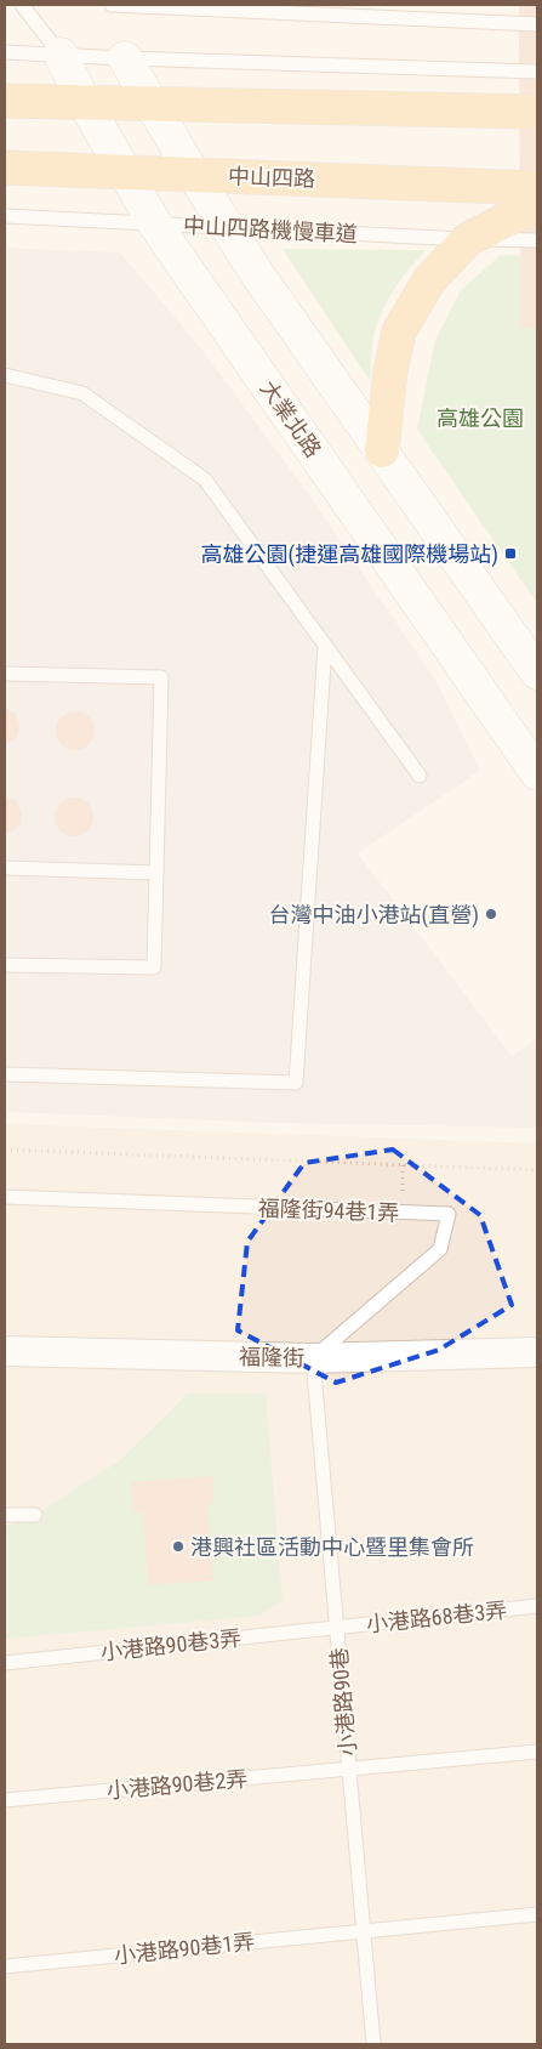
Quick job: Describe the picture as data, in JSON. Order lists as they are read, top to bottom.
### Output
{
  "streets": {
    "main road": ["中山四路"],
    "street": ["大業北路", "福隆街"],
    "lane": [
      "中山四路機慢車道",
      "福隆街94巷1弄",
      "小港路68巷3弄",
      "小港路90巷3弄",
      "小港路90巷",
      "小港路90巷2弄",
      "小港路90巷1弄"
    ]
  },
  "crossings": [
    ["中山四路", "大業北路"],
    ["中山四路機慢車道", "大業北路"],
    ["福隆街94巷1弄", "福隆街"],
    ["福隆街94巷1弄", "小港路90巷"],
    ["福隆街", "小港路90巷"],
    ["小港路68巷3弄", "小港路90巷3弄"],
    ["小港路68巷3弄", "小港路90巷"],
    ["小港路90巷3弄", "小港路90巷"],
    ["小港路90巷", "小港路90巷2弄"],
    ["小港路90巷", "小港路90巷1弄"]
  ],
  "parks": ["高雄公園"],
  "places": {
    "transit": ["高雄公園(捷運高雄國際機場站)"],
    "other": ["台灣中油小港站(直營)", "港興社區活動中心暨里集會所"]
  }
}
